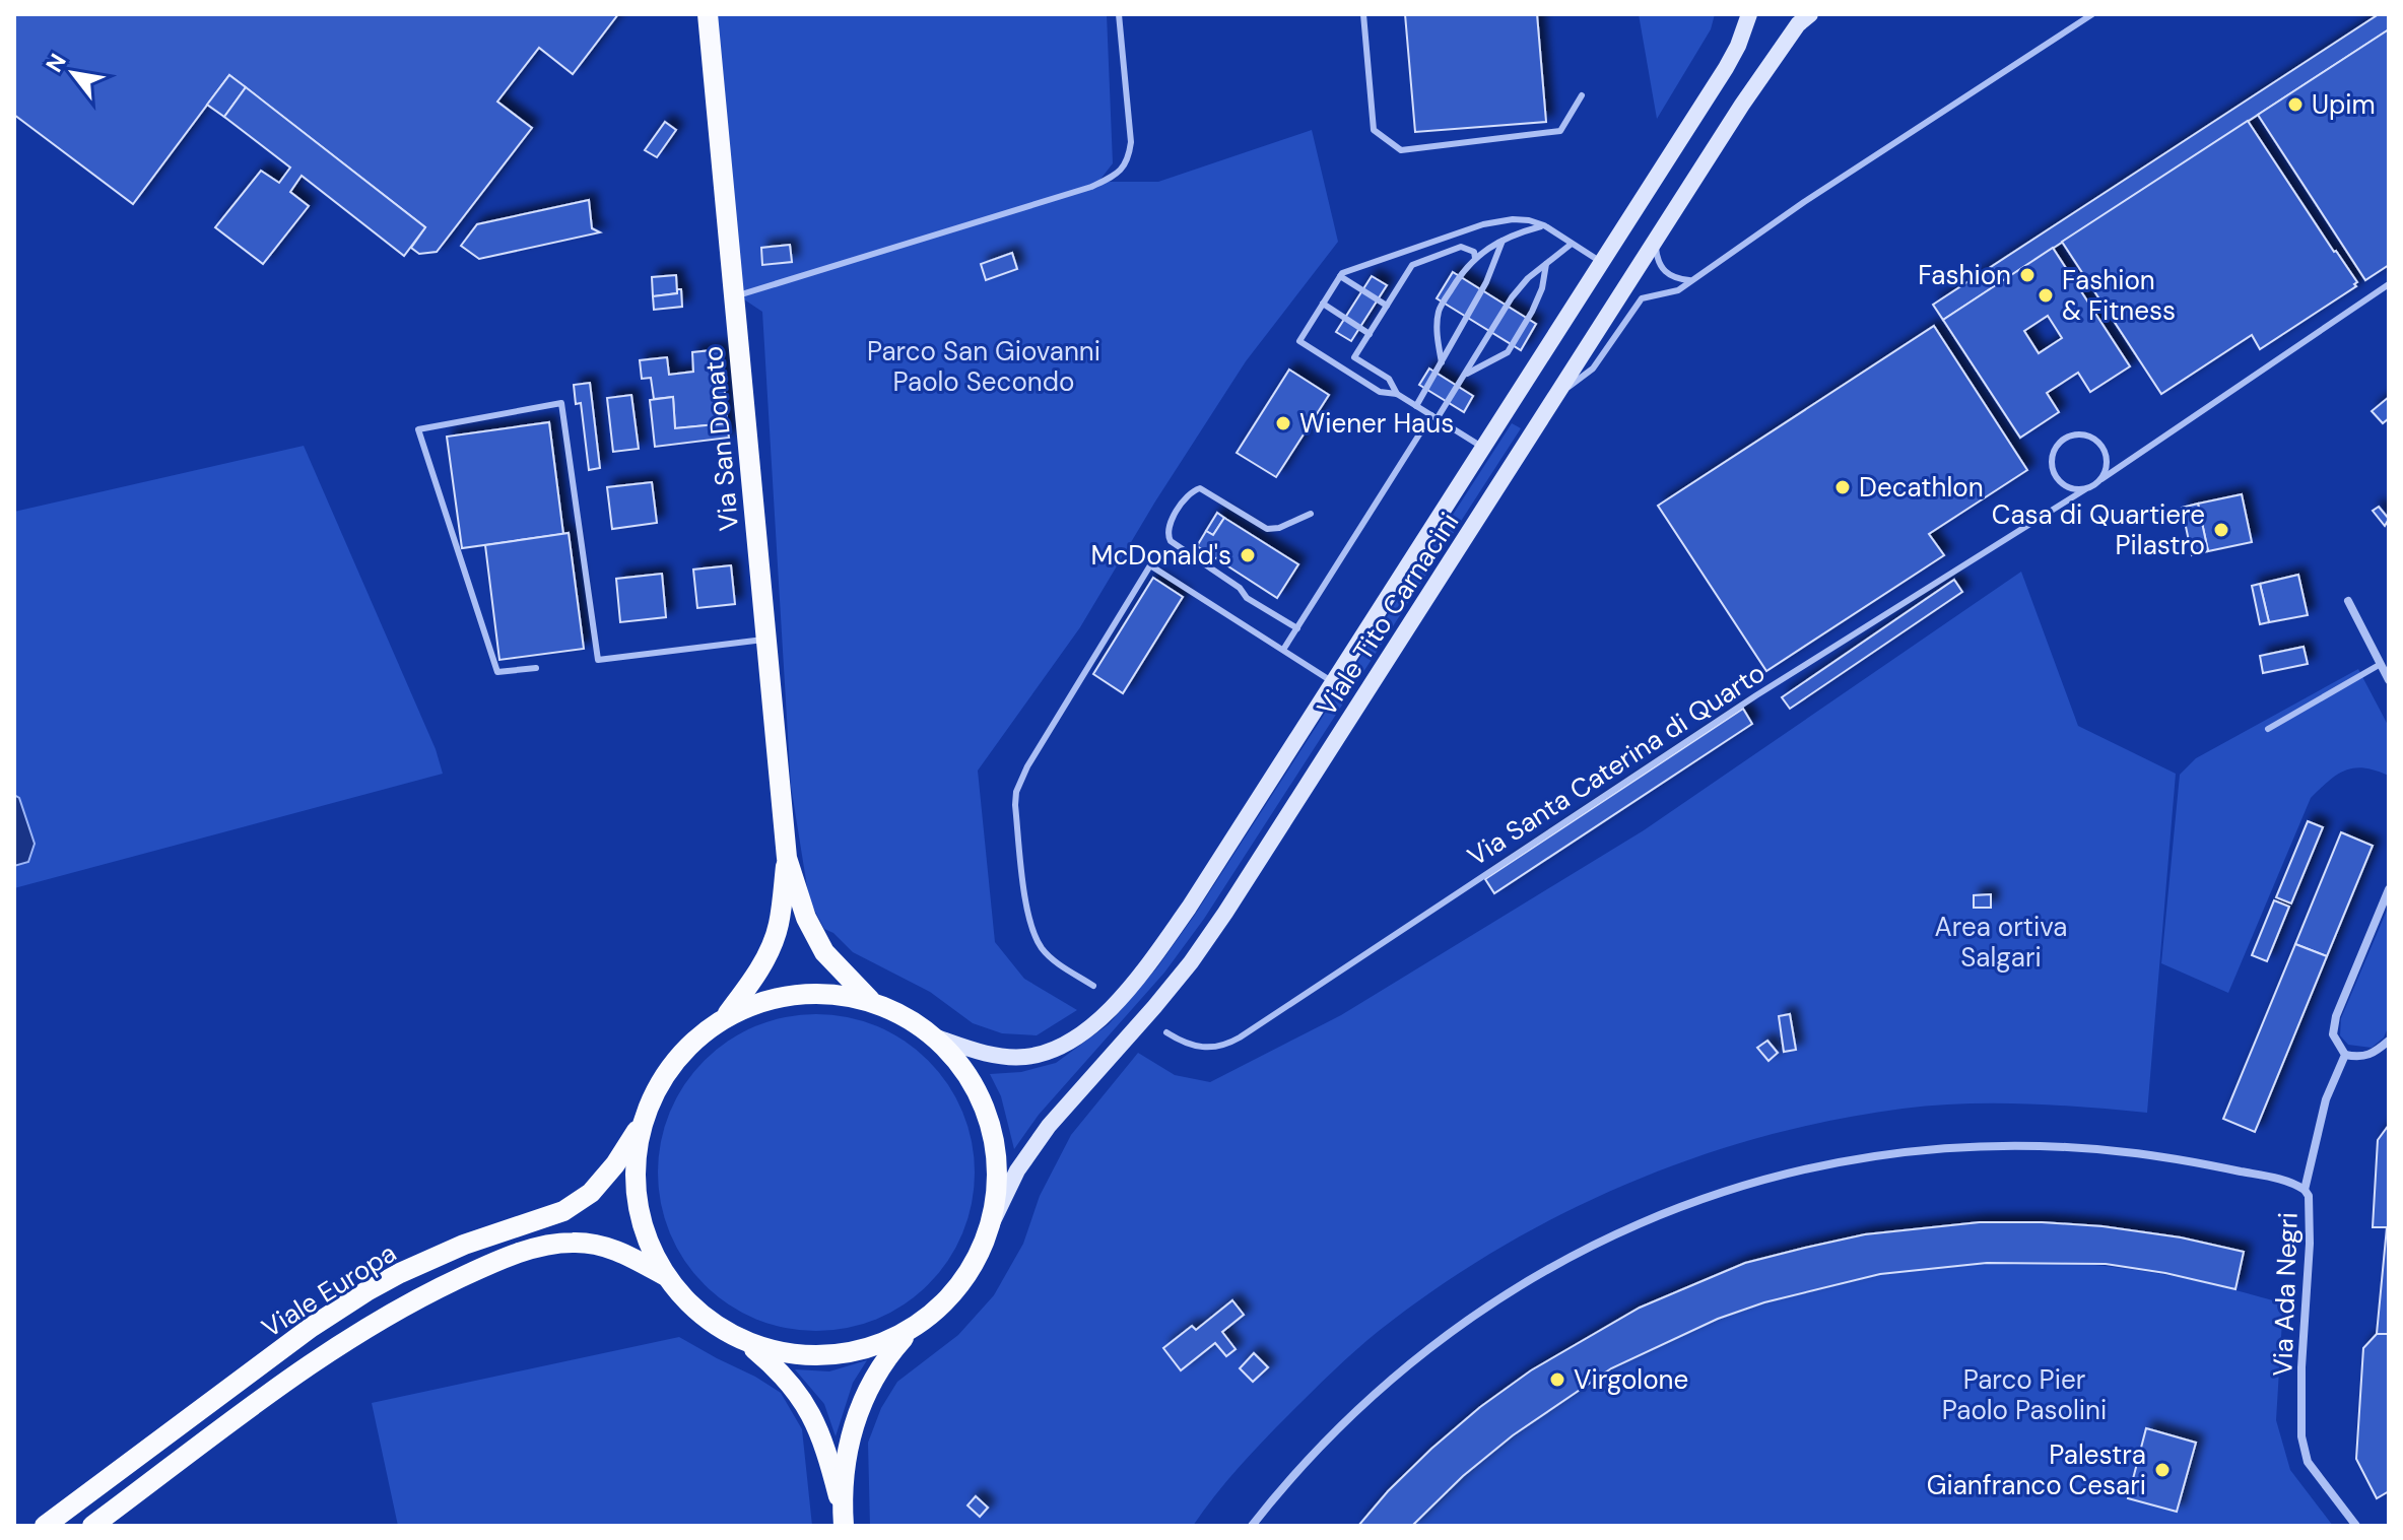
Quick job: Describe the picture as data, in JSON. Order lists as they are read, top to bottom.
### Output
{
  "streets": {
    "main road": ["Via San Donato", "Viale Tito Carnacini", "Viale Europa"],
    "street": ["Via Ada Negri"],
    "lane": ["Via Santa Caterina di Quarto"]
  },
  "parks": ["Parco San Giovanni Paolo Secondo", "Area ortiva Salgari", "Parco Pier Paolo Pasolini"],
  "places": [
    "Upim",
    "Fashion",
    "Fashion & Fitness",
    "Wiener Haus",
    "Decathlon",
    "Casa di Quartiere Pilastro",
    "McDonald's",
    "Virgolone",
    "Palestra Gianfranco Cesari"
  ],
  "north": "top left"
}
